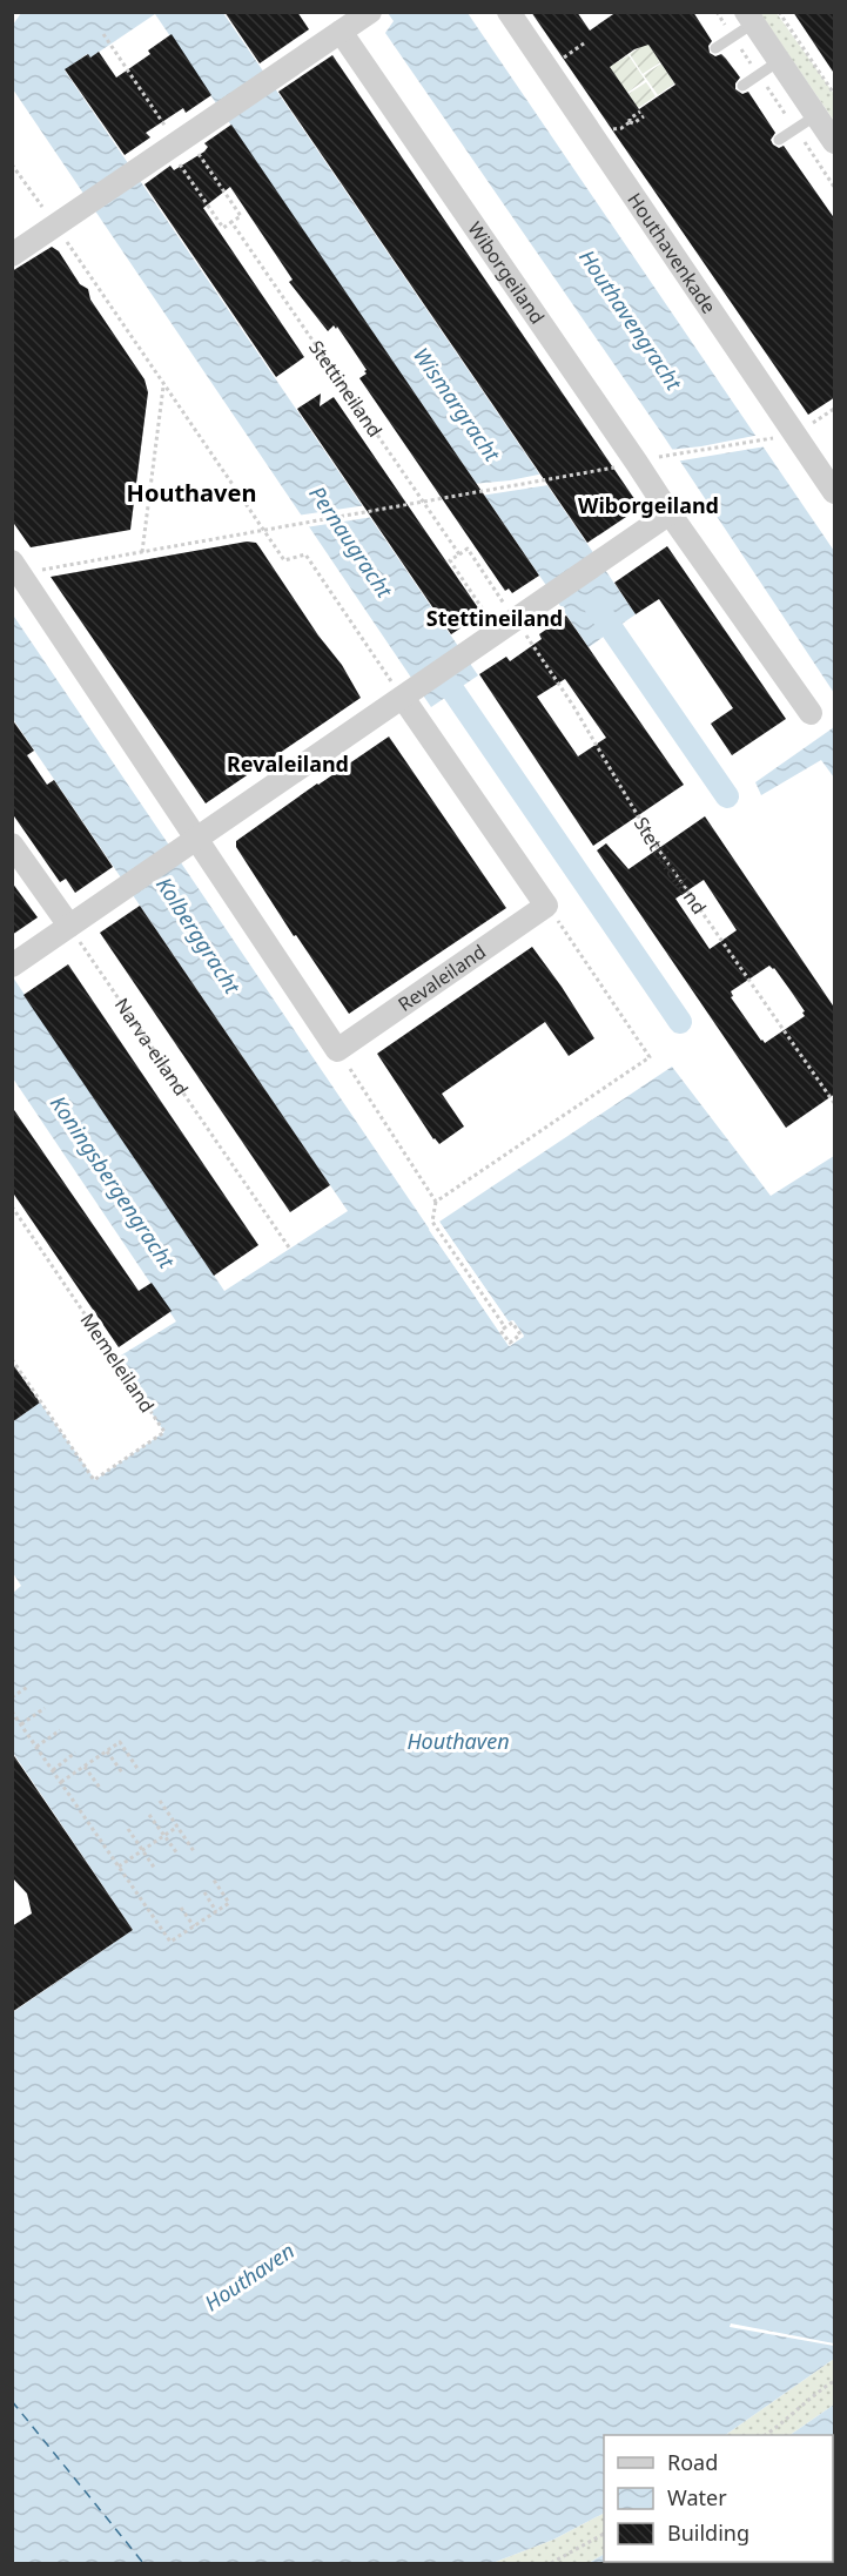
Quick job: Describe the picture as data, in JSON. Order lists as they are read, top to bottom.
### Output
{
  "streets": {
    "street": ["Houthavenkade", "Wiborgeiland", "Revaleiland"],
    "path": ["Stettineiland", "Narva-eiland", "Memeleiland"]
  },
  "districts": [
    "Houthaven",
    "Wiborgeiland",
    "Stettineiland",
    "Revaleiland"
  ],
  "water": [
    "Houthavengracht",
    "Wismargracht",
    "Pernaugracht",
    "Kolberggracht",
    "Koningsbergengracht",
    "Houthaven"
  ],
  "legend": ["Road", "Water", "Building"]
}
